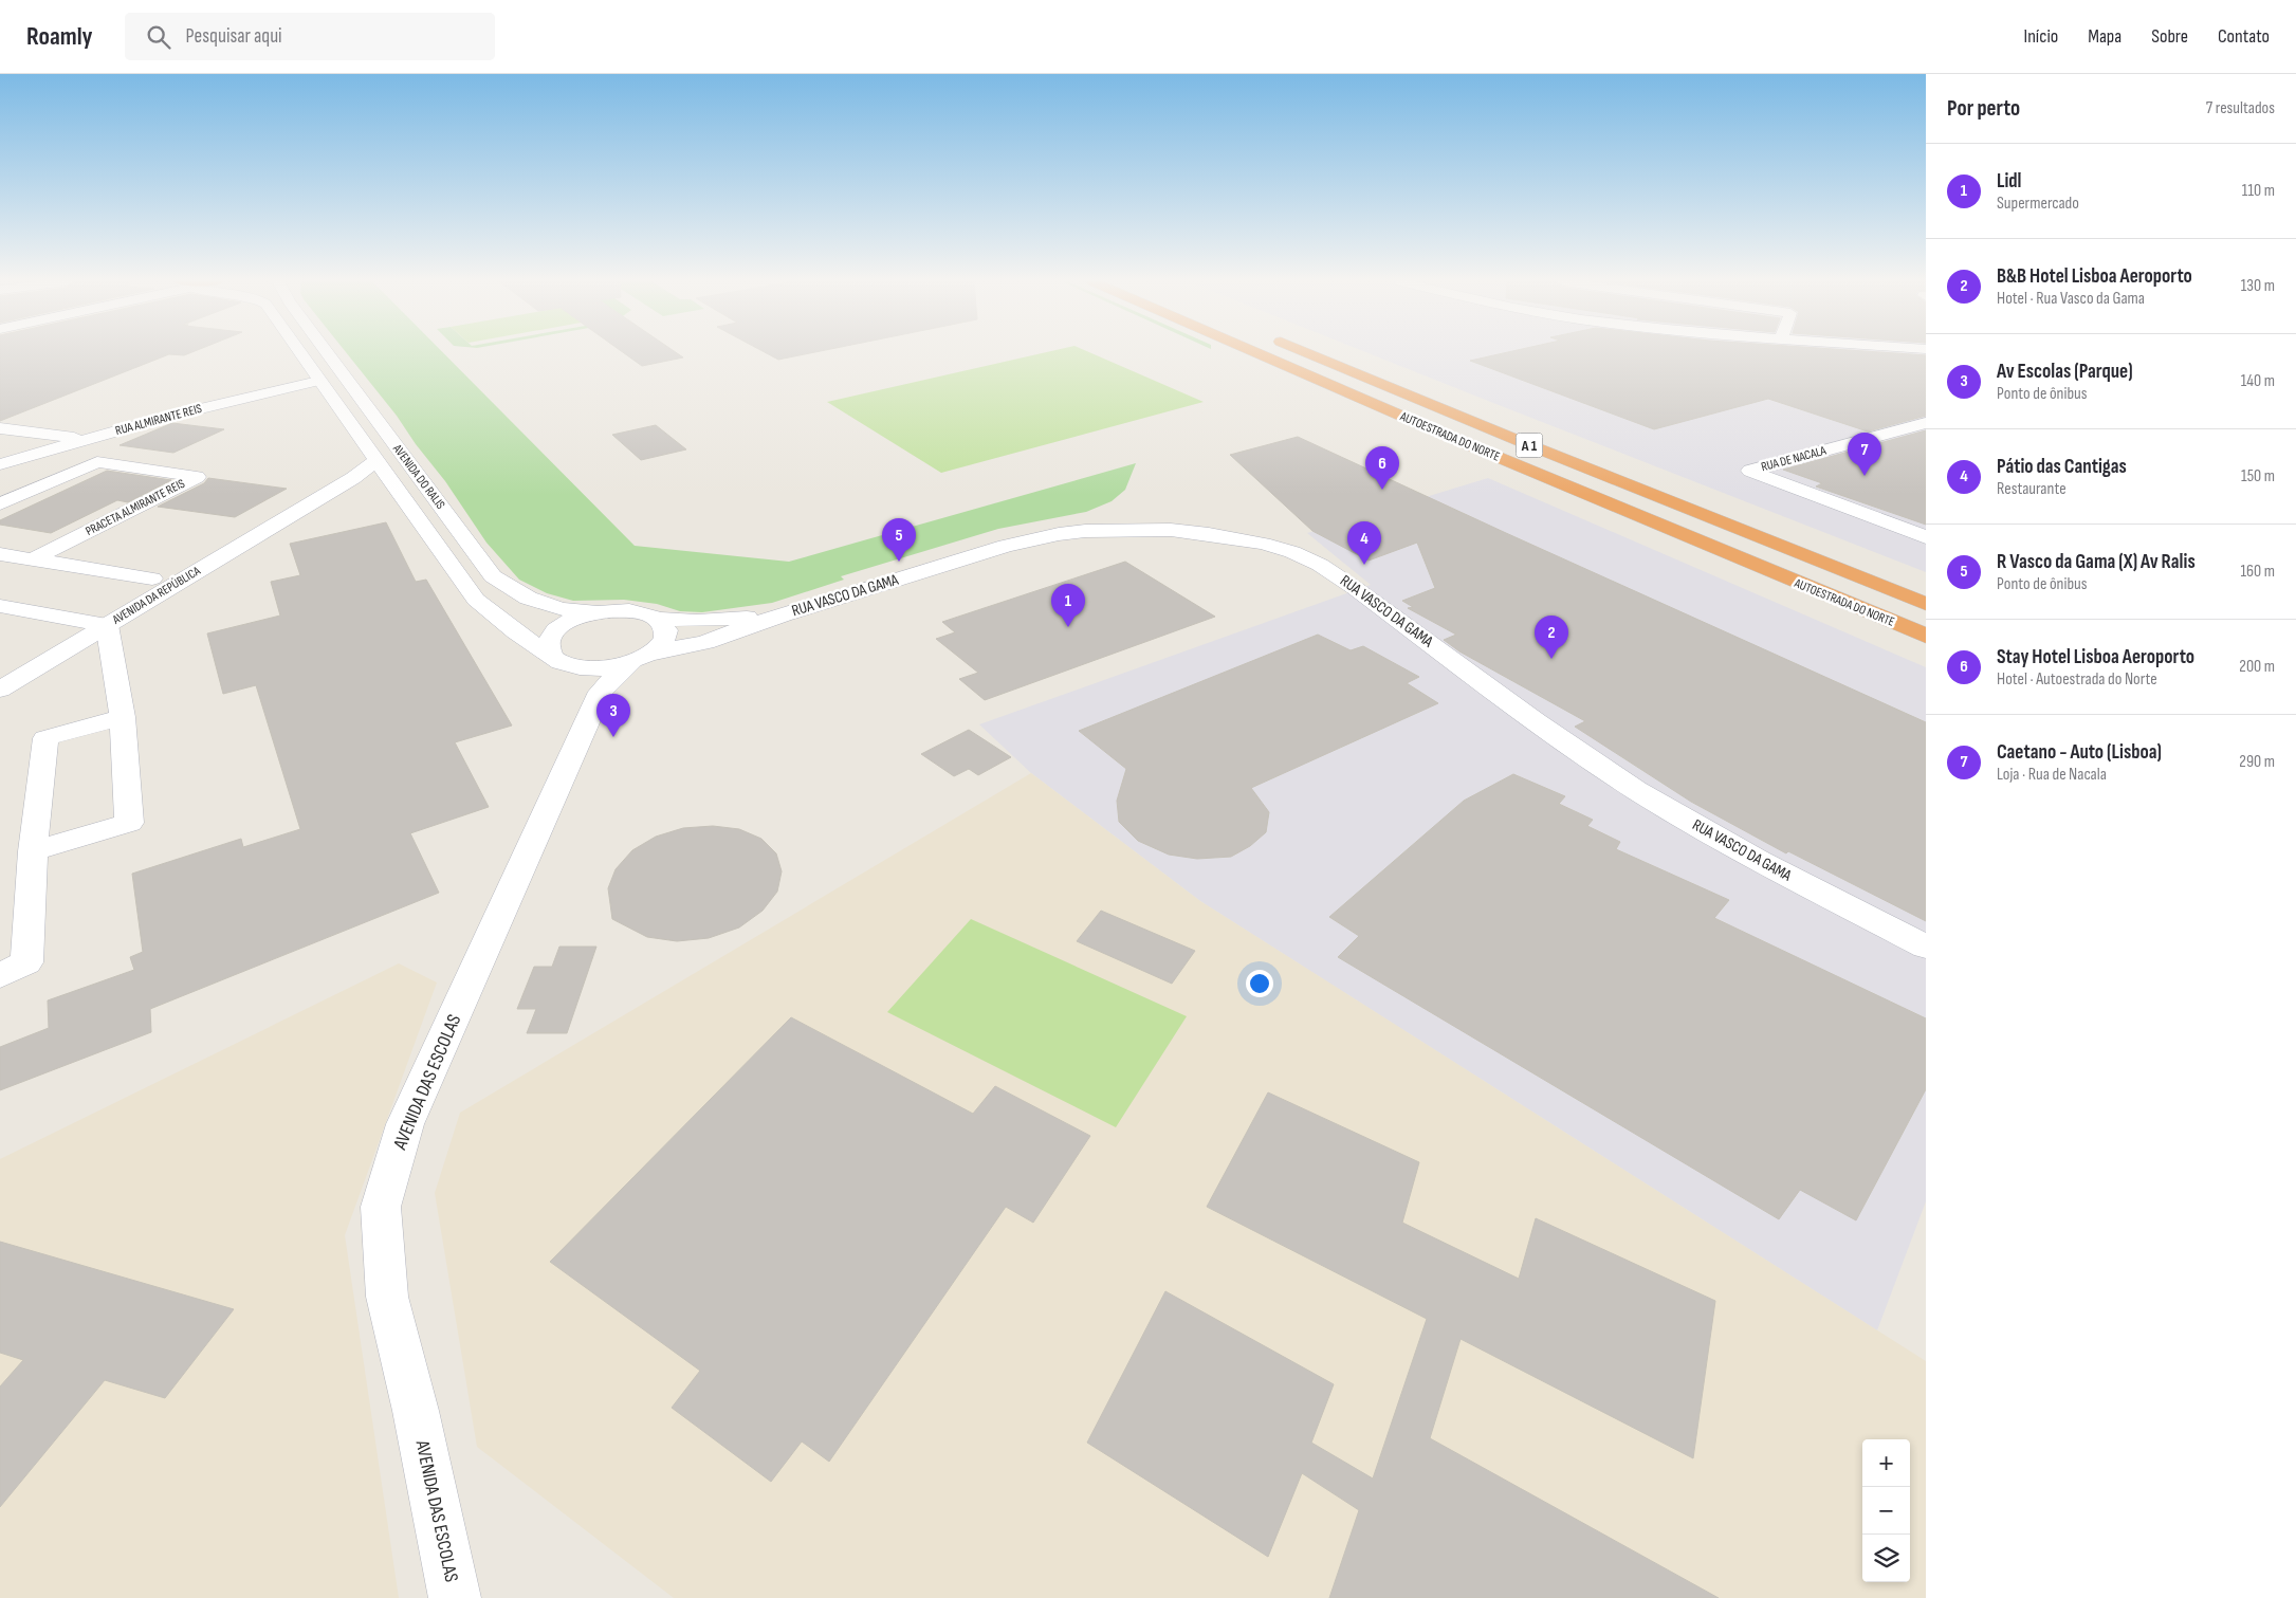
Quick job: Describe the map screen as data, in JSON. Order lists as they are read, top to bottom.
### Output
{
  "streets": {
    "highway": ["AUTOESTRADA DO NORTE", "A 1"],
    "street": [
      "RUA ALMIRANTE REIS",
      "RUA DE NACALA",
      "AVENIDA DO RALIS",
      "PRACETA ALMIRANTE REIS",
      "AVENIDA DA REPÚBLICA",
      "RUA VASCO DA GAMA",
      "AVENIDA DAS ESCOLAS"
    ]
  },
  "crossings": [
    ["RUA ALMIRANTE REIS", "AVENIDA DO RALIS"],
    ["AVENIDA DO RALIS", "RUA VASCO DA GAMA"],
    ["AVENIDA DO RALIS", "AVENIDA DAS ESCOLAS"],
    ["RUA VASCO DA GAMA", "AVENIDA DAS ESCOLAS"]
  ],
  "page": {
    "header": "Roamly",
    "search": "Pesquisar aqui",
    "nav": [
      "Início",
      "Mapa",
      "Sobre",
      "Contato"
    ],
    "heading": ["Por perto", "7 resultados"],
    "list": [
      {
        "mark": "1",
        "name": "Lidl",
        "note": "Supermercado",
        "value": "110 m"
      },
      {
        "mark": "2",
        "name": "B&B Hotel Lisboa Aeroporto",
        "note": "Hotel · Rua Vasco da Gama",
        "value": "130 m"
      },
      {
        "mark": "3",
        "name": "Av Escolas (Parque)",
        "note": "Ponto de ônibus",
        "value": "140 m"
      },
      {
        "mark": "4",
        "name": "Pátio das Cantigas",
        "note": "Restaurante",
        "value": "150 m"
      },
      {
        "mark": "5",
        "name": "R Vasco da Gama (X) Av Ralis",
        "note": "Ponto de ônibus",
        "value": "160 m"
      },
      {
        "mark": "6",
        "name": "Stay Hotel Lisboa Aeroporto",
        "note": "Hotel · Autoestrada do Norte",
        "value": "200 m"
      },
      {
        "mark": "7",
        "name": "Caetano - Auto (Lisboa)",
        "note": "Loja · Rua de Nacala",
        "value": "290 m"
      }
    ],
    "pins": [
      "7",
      "6",
      "5",
      "4",
      "1",
      "2",
      "3"
    ],
    "map_buttons": ["+", "−"]
  }
}
